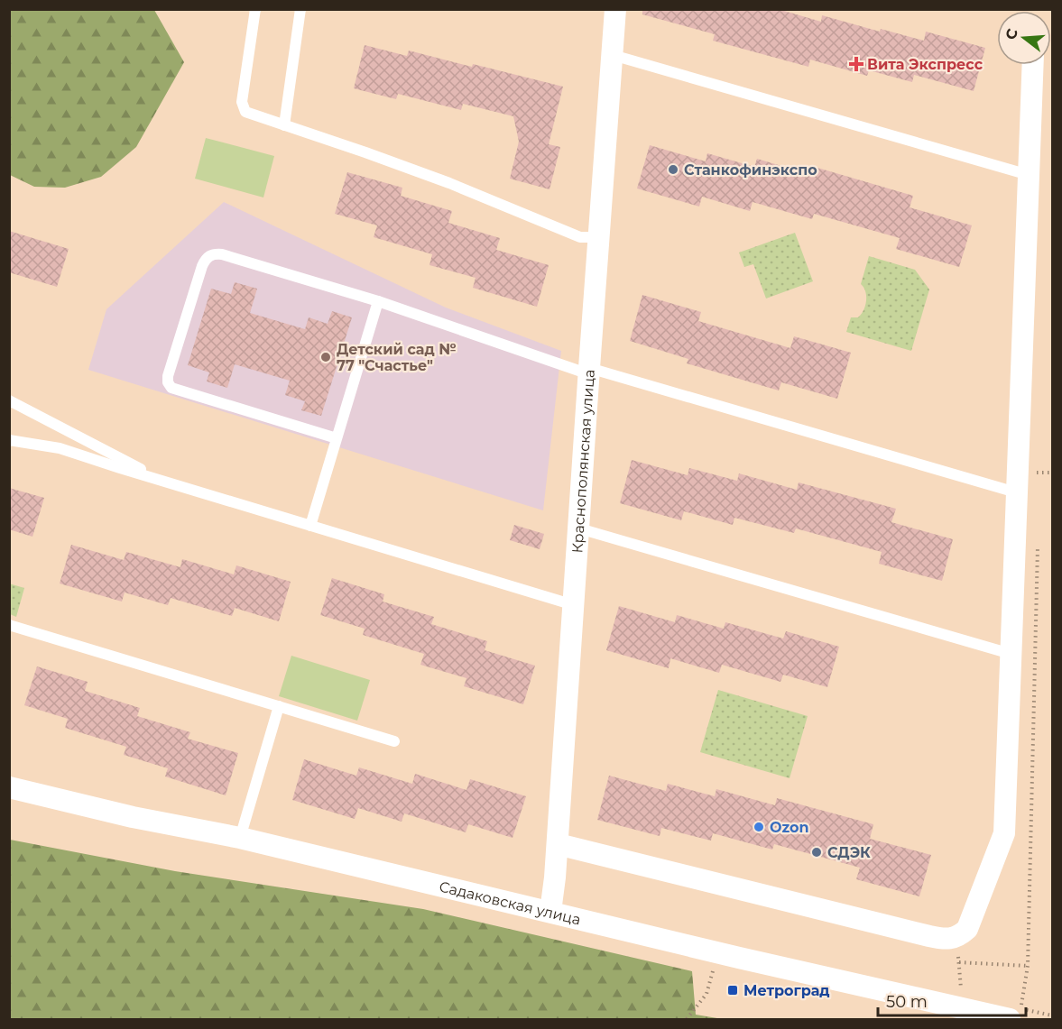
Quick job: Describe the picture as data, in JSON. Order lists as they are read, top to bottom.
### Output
{
  "streets": {
    "street": ["Краснополянская улица", "Садаковская улица"]
  },
  "crossings": [
    ["Краснополянская улица", "Садаковская улица"]
  ],
  "places": {
    "health": ["Вита Экспресс"],
    "other": [
      "Станкофинэкспо",
      "Детский сад № 77 \"Счастье\"",
      "Ozon",
      "СДЭК"
    ],
    "transit": ["Метроград"]
  },
  "scale_bar": "50 m",
  "north": "left"
}
